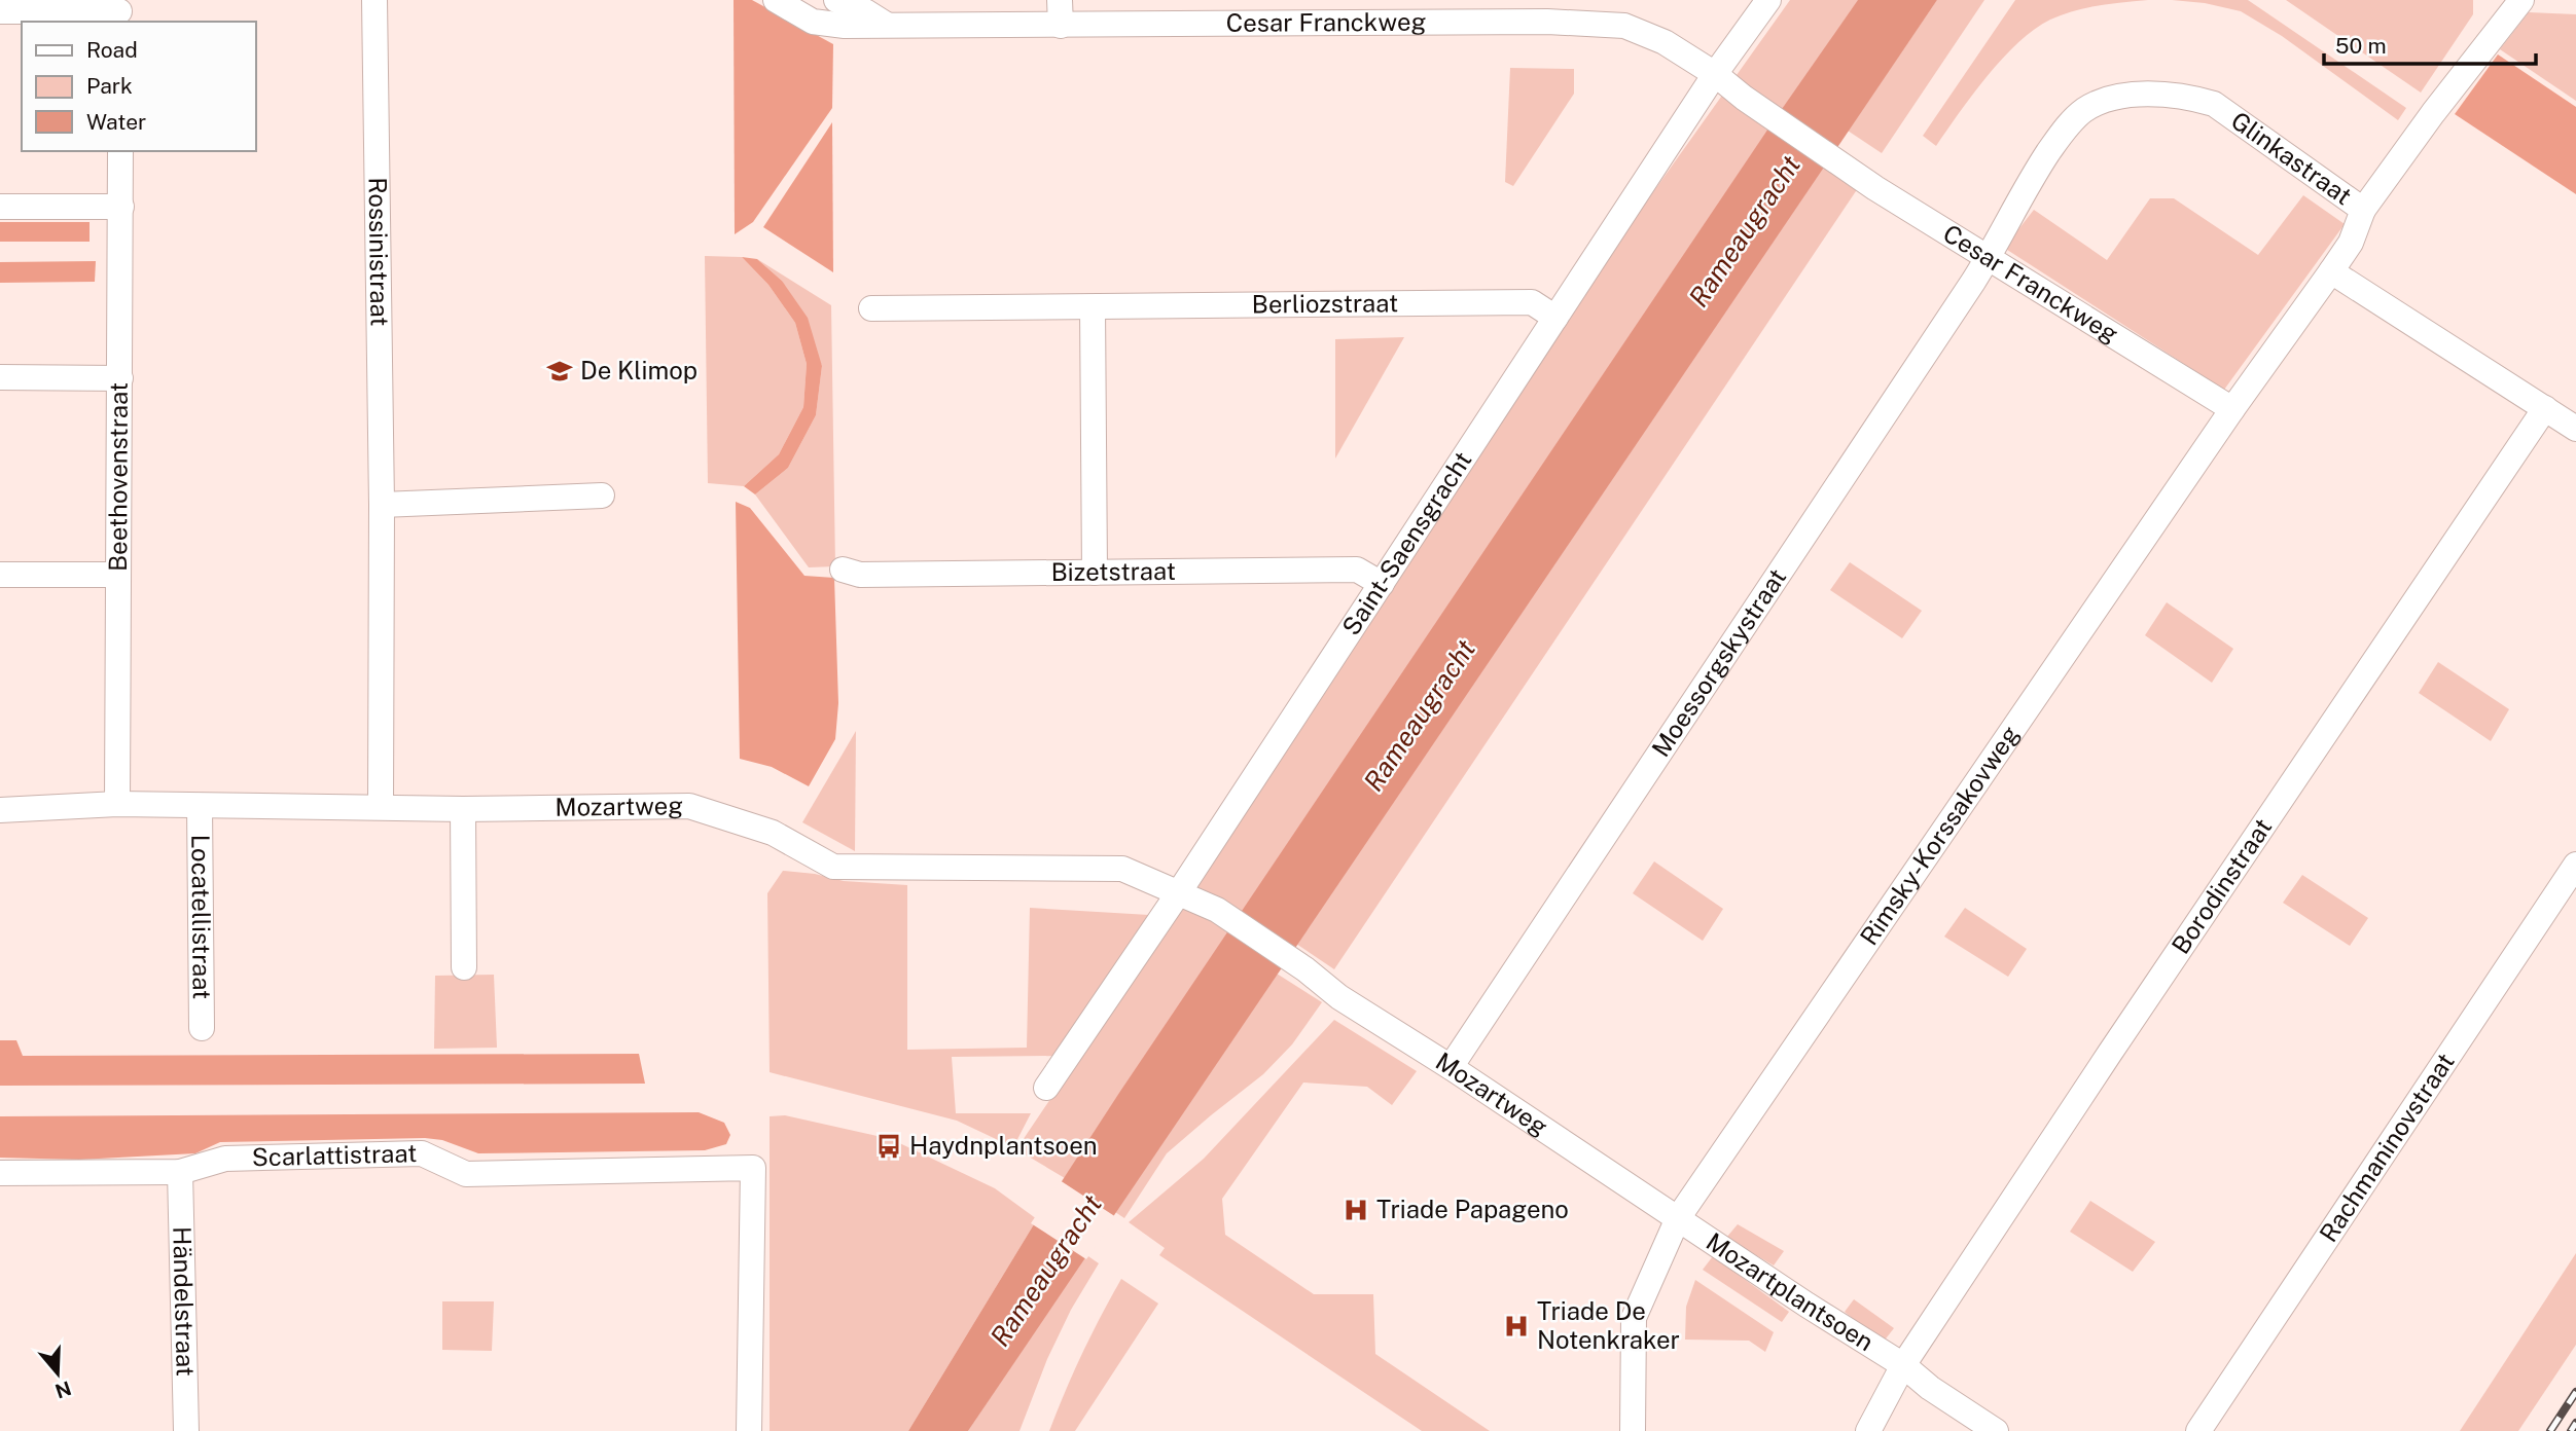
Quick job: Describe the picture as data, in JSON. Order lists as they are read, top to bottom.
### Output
{
  "streets": {
    "street": [
      "Cesar Franckweg",
      "Glinkastraat",
      "Rossinistraat",
      "Berliozstraat",
      "Beethovenstraat",
      "Saint-Saensgracht",
      "Bizetstraat",
      "Moessorgskystraat",
      "Mozartweg",
      "Rimsky-Korssakovweg",
      "Borodinstraat",
      "Locatellistraat",
      "Rachmaninovstraat",
      "Scarlattistraat",
      "Mozartplantsoen",
      "Händelstraat"
    ]
  },
  "crossings": [
    ["Cesar Franckweg", "Glinkastraat"],
    ["Cesar Franckweg", "Saint-Saensgracht"],
    ["Cesar Franckweg", "Moessorgskystraat"],
    ["Cesar Franckweg", "Rimsky-Korssakovweg"],
    ["Glinkastraat", "Moessorgskystraat"],
    ["Glinkastraat", "Rimsky-Korssakovweg"],
    ["Rossinistraat", "Mozartweg"],
    ["Berliozstraat", "Saint-Saensgracht"],
    ["Beethovenstraat", "Mozartweg"],
    ["Saint-Saensgracht", "Bizetstraat"],
    ["Saint-Saensgracht", "Mozartweg"],
    ["Moessorgskystraat", "Mozartweg"],
    ["Mozartweg", "Rimsky-Korssakovweg"],
    ["Mozartweg", "Locatellistraat"],
    ["Mozartweg", "Mozartplantsoen"],
    ["Rimsky-Korssakovweg", "Mozartplantsoen"],
    ["Borodinstraat", "Mozartplantsoen"],
    ["Scarlattistraat", "Händelstraat"]
  ],
  "water": ["Rameaugracht"],
  "places": {
    "school or university": ["De Klimop"],
    "bus stop": ["Haydnplantsoen"],
    "hospital": ["Triade Papageno", "Triade De Notenkraker"]
  },
  "legend": ["Road", "Park", "Water"],
  "scale_bar": "50 m",
  "north": "bottom"
}
